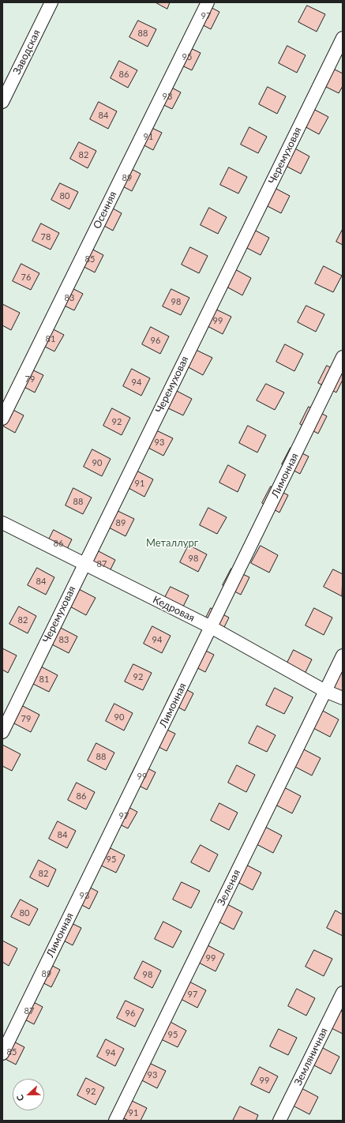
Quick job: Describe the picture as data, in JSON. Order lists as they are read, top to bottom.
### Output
{
  "streets": {
    "street": [
      "Заводская",
      "Черемуховая",
      "Осенняя",
      "Лимонная",
      "Кедровая",
      "Зеленая",
      "Земляничная"
    ]
  },
  "crossings": [
    ["Черемуховая", "Кедровая"],
    ["Лимонная", "Кедровая"],
    ["Кедровая", "Зеленая"]
  ],
  "parks": ["Металлург"],
  "house_numbers": [
    "97",
    "88",
    "95",
    "86",
    "93",
    "84",
    "91",
    "82",
    "89",
    "80",
    "78",
    "85",
    "76",
    "83",
    "98",
    "99",
    "81",
    "96",
    "79",
    "94",
    "92",
    "93",
    "90",
    "91",
    "88",
    "89",
    "86",
    "98",
    "87",
    "84",
    "82",
    "83",
    "94",
    "92",
    "81",
    "90",
    "79",
    "88",
    "99",
    "86",
    "97",
    "84",
    "95",
    "82",
    "93",
    "80",
    "99",
    "89",
    "98",
    "97",
    "87",
    "96",
    "95",
    "85",
    "94",
    "93",
    "99",
    "92",
    "91"
  ],
  "north": "left"
}
